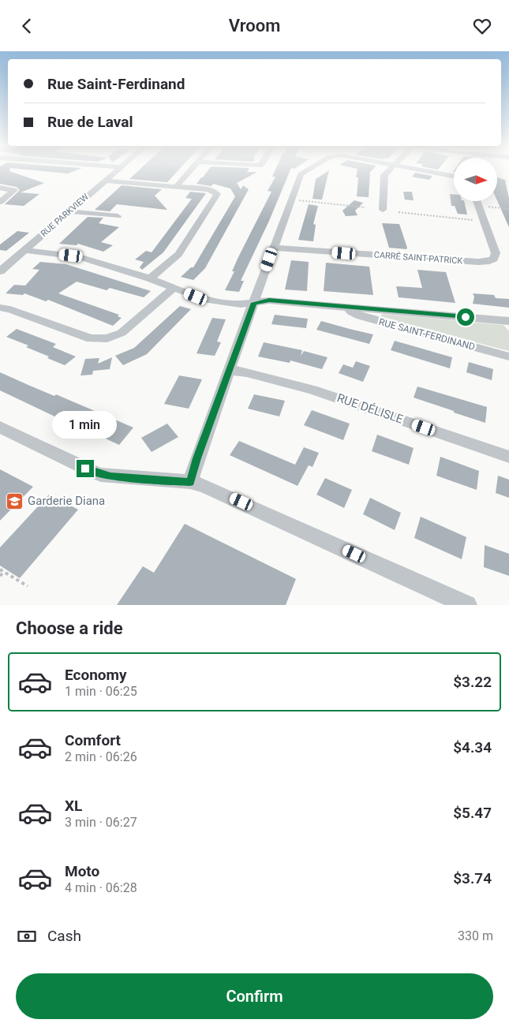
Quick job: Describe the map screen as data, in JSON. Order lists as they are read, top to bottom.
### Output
{
  "streets": {
    "street": [
      "RUE PARKVIEW",
      "CARRÉ SAINT-PATRICK",
      "RUE SAINT-FERDINAND",
      "RUE DÉLISLE"
    ]
  },
  "crossings": [
    ["RUE PARKVIEW", "RUE SAINT-FERDINAND"]
  ],
  "places": {
    "school or university": ["Garderie Diana"]
  },
  "north": "right",
  "page": {
    "header": "Vroom",
    "banner": ["Rue Saint-Ferdinand", "Rue de Laval"],
    "bubble": "1 min",
    "heading": "Choose a ride",
    "list": [
      {
        "name": "Economy",
        "note": "1 min · 06:25",
        "value": "$3.22"
      },
      {
        "name": "Comfort",
        "note": "2 min · 06:26",
        "value": "$4.34"
      },
      {
        "name": "XL",
        "note": "3 min · 06:27",
        "value": "$5.47"
      },
      {
        "name": "Moto",
        "note": "4 min · 06:28",
        "value": "$3.74"
      }
    ],
    "pay": ["Cash", "330 m"],
    "buttons": "Confirm"
  }
}
